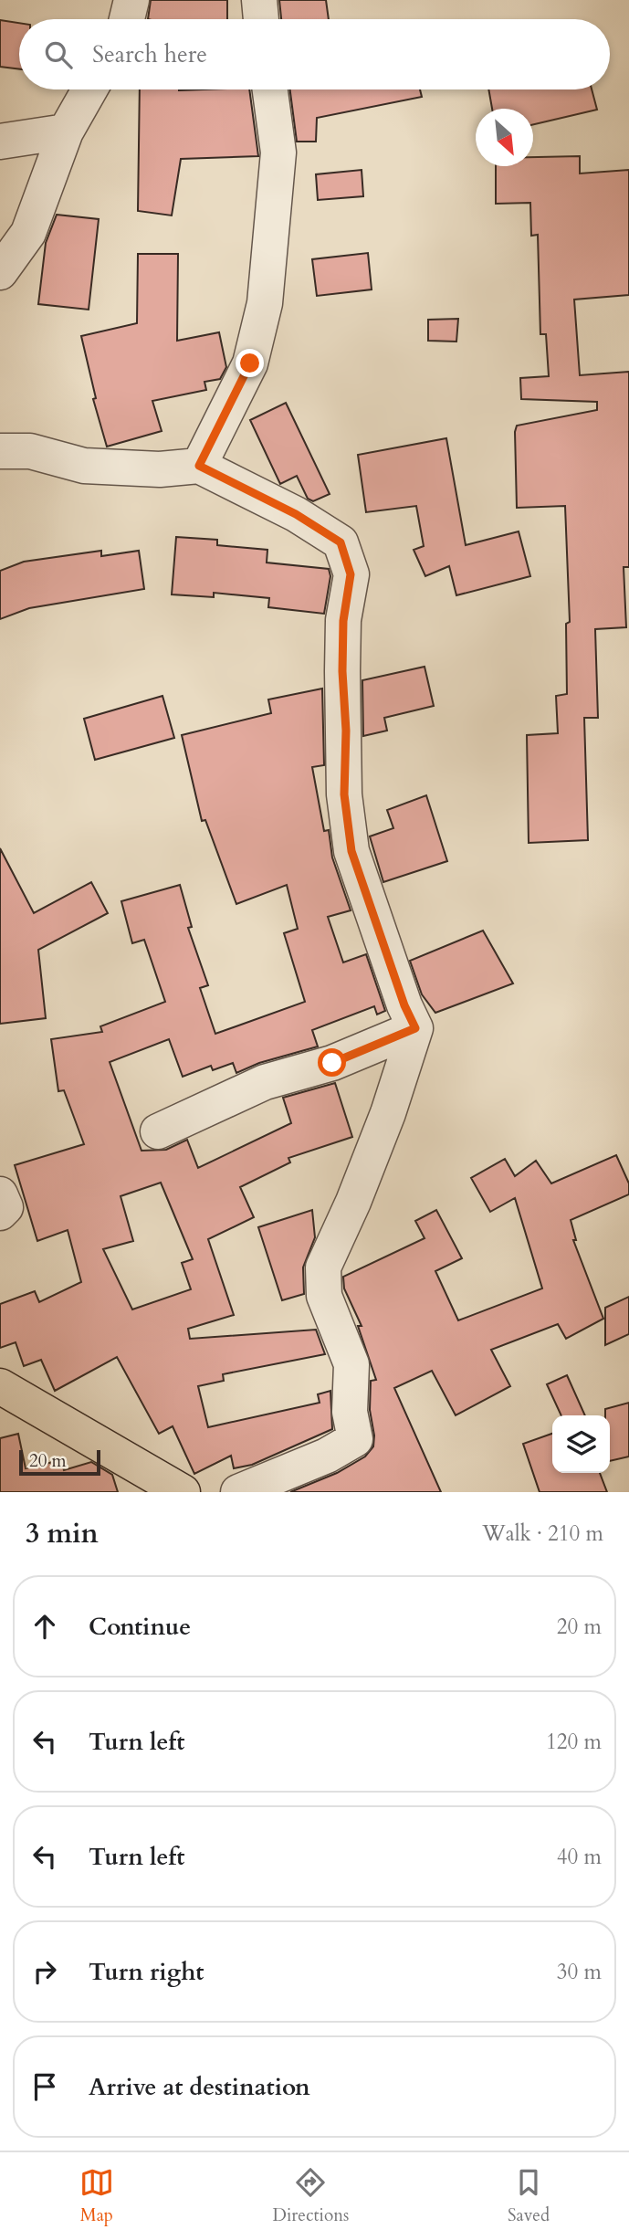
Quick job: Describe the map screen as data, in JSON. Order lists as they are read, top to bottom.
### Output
{
  "scale_bar": "20 m",
  "north": "bottom right",
  "page": {
    "search": "Search here",
    "scale": "20 m",
    "heading": ["3 min", "Walk · 210 m"],
    "list": [
      ["Continue", "20 m"],
      ["Turn left", "120 m"],
      ["Turn left", "40 m"],
      ["Turn right", "30 m"],
      "Arrive at destination"
    ],
    "nav": ["Map", "Directions", "Saved"]
  }
}
